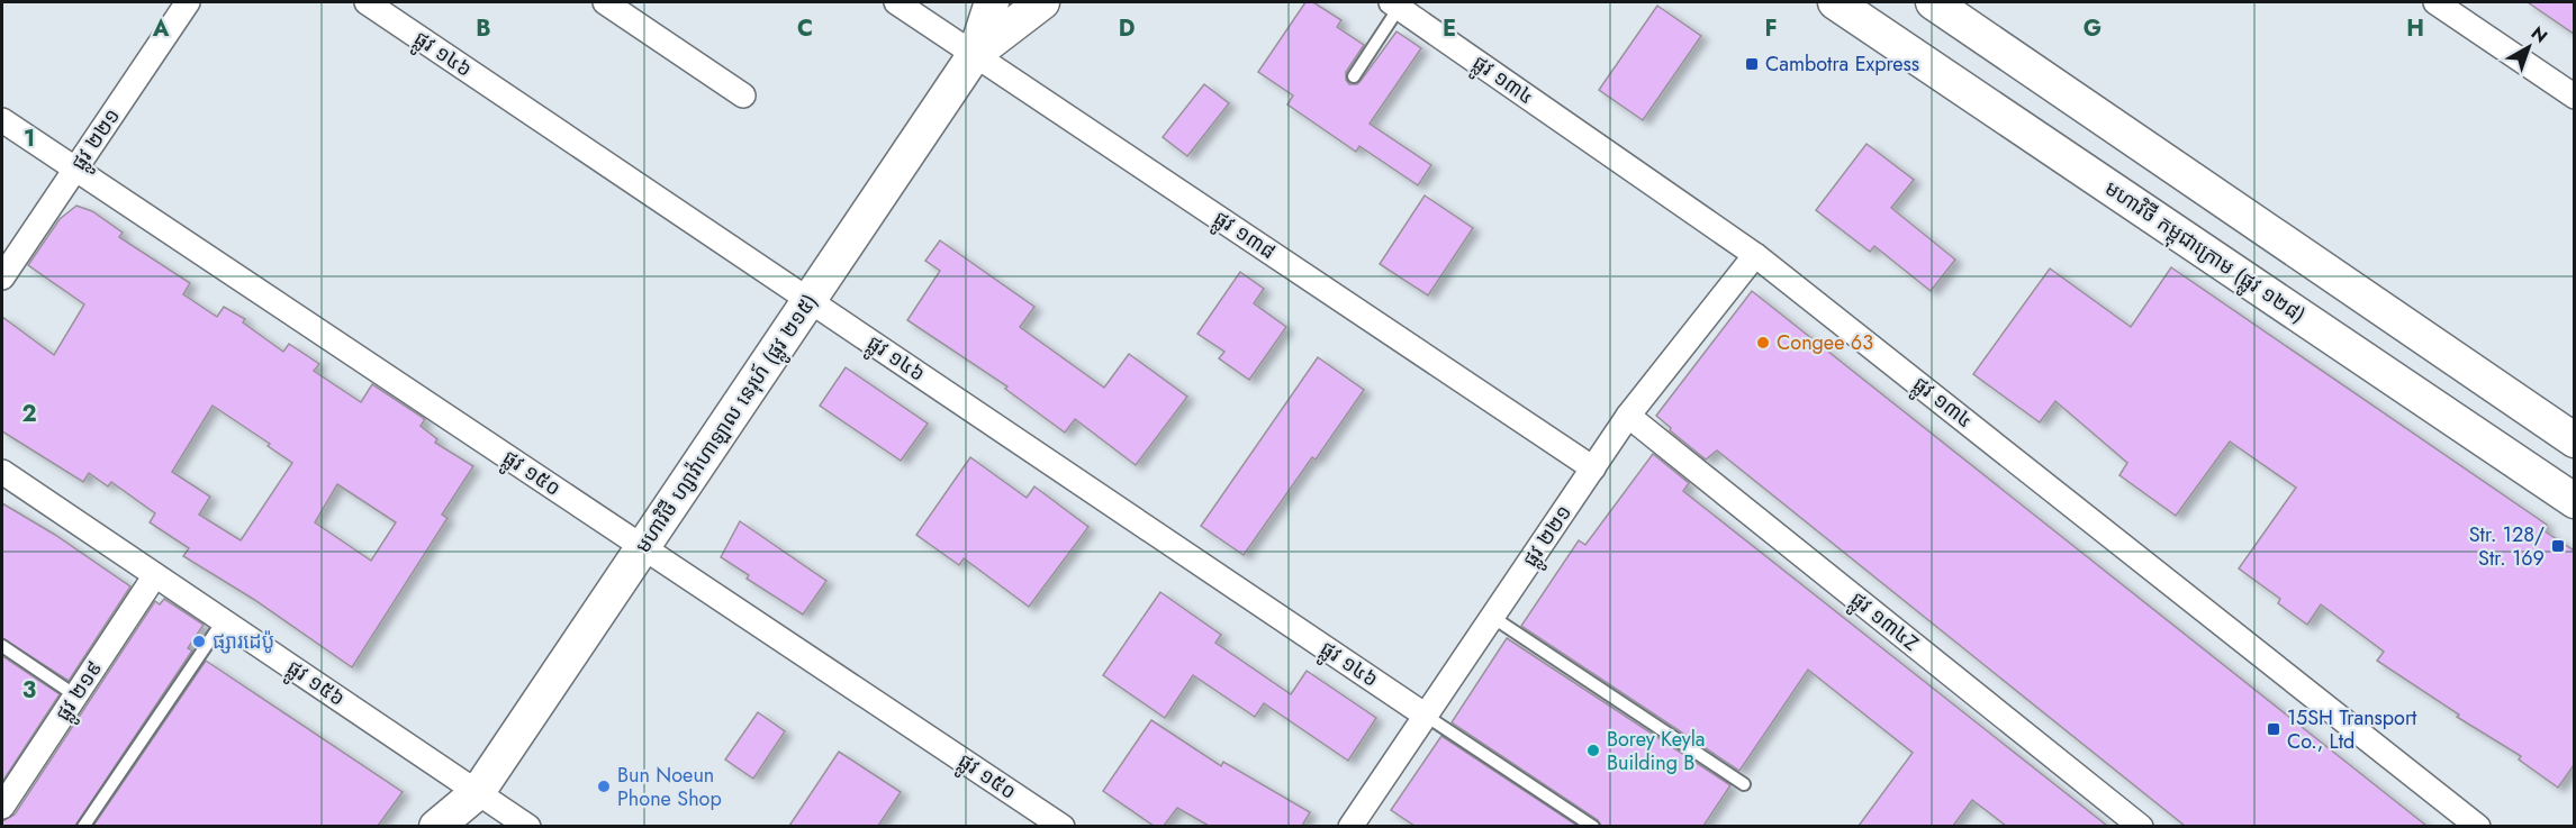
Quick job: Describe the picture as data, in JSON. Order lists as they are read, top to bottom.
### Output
{
  "streets": {
    "main road": ["មហាវិថី កម្ពុជាក្រោម (ផ្លូវ ១២៨)", "មហាវិថី ហ្សាវ៉ាហាឡាល នេរុហ៍ (ផ្លូវ ២១៥)"],
    "street": [
      "ផ្លូវ ១៤៦",
      "ផ្លូវ ១៣៤",
      "ផ្លូវ ២២១",
      "ផ្លូវ ១៣៨",
      "ផ្លូវ ១៥០",
      "ផ្លូវ ១៣៤Z",
      "ផ្លូវ ១៥៦",
      "ផ្លូវ ២១៩"
    ]
  },
  "crossings": [
    ["ផ្លូវ ១៤៦", "ផ្លូវ ២២១"],
    ["ផ្លូវ ១៤៦", "មហាវិថី ហ្សាវ៉ាហាឡាល នេរុហ៍ (ផ្លូវ ២១៥)"],
    ["ផ្លូវ ១៣៤", "ផ្លូវ ២២១"],
    ["ផ្លូវ ២២១", "ផ្លូវ ១៣៨"],
    ["ផ្លូវ ២២១", "ផ្លូវ ១៥០"],
    ["ផ្លូវ ២២១", "ផ្លូវ ១៣៤Z"],
    ["ផ្លូវ ១៣៨", "មហាវិថី ហ្សាវ៉ាហាឡាល នេរុហ៍ (ផ្លូវ ២១៥)"],
    ["មហាវិថី ហ្សាវ៉ាហាឡាល នេរុហ៍ (ផ្លូវ ២១៥)", "ផ្លូវ ១៥០"],
    ["មហាវិថី ហ្សាវ៉ាហាឡាល នេរុហ៍ (ផ្លូវ ២១៥)", "ផ្លូវ ១៥៦"],
    ["ផ្លូវ ១៥៦", "ផ្លូវ ២១៩"]
  ],
  "places": {
    "transit": ["Cambotra Express", "Str. 128/ Str. 169", "15SH Transport Co., Ltd"],
    "other": [
      "Congee 63",
      "ផ្សារដេប៉ូ",
      "Borey Keyla Building B",
      "Bun Noeun Phone Shop"
    ]
  },
  "north": "top right",
  "grid": {
    "columns": [
      "A",
      "B",
      "C",
      "D",
      "E",
      "F",
      "G",
      "H"
    ],
    "rows": ["1", "2", "3"]
  }
}
